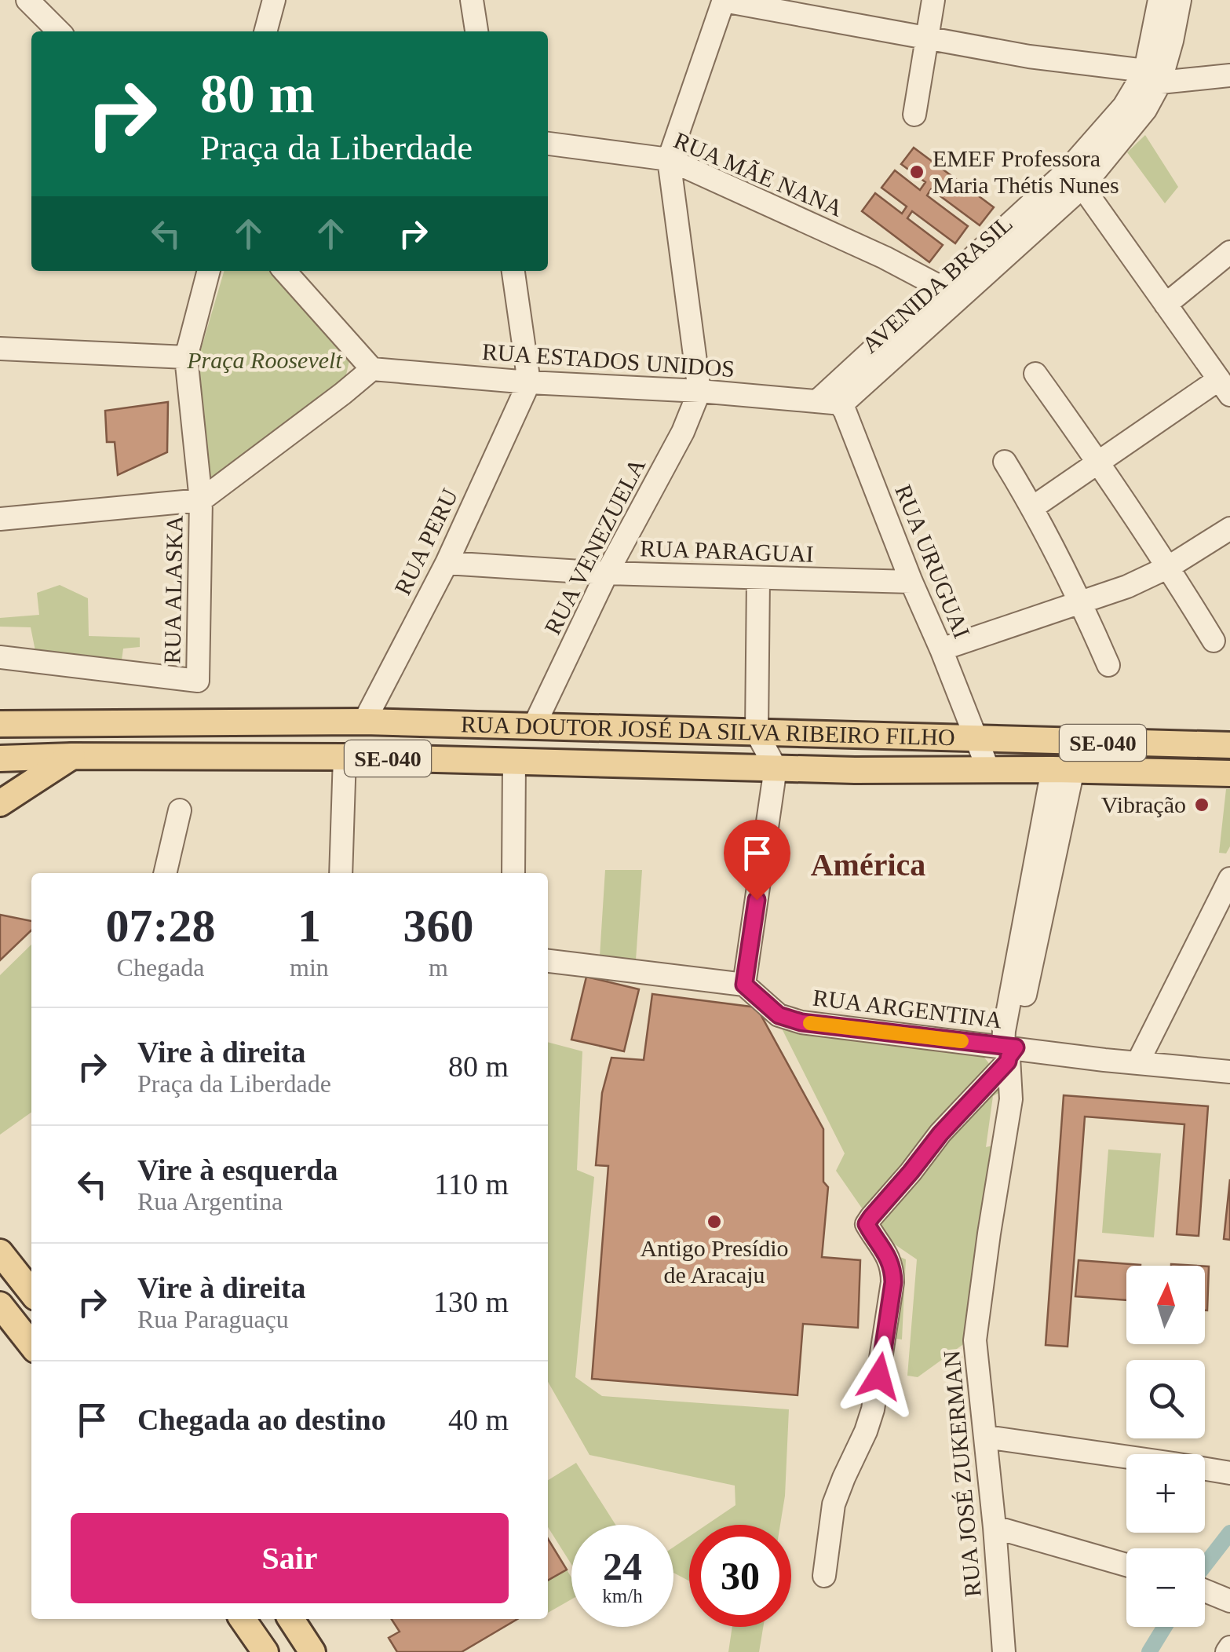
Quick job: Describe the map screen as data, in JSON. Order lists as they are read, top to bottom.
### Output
{
  "streets": {
    "main road": ["RUA DOUTOR JOSÉ DA SILVA RIBEIRO FILHO", "SE-040"],
    "street": [
      "RUA MÃE NANA",
      "AVENIDA BRASIL",
      "RUA ESTADOS UNIDOS",
      "RUA PERU",
      "RUA VENEZUELA",
      "RUA PARAGUAI",
      "RUA URUGUAI",
      "RUA ALASKA",
      "RUA ARGENTINA",
      "RUA JOSÉ ZUKERMAN"
    ]
  },
  "crossings": [
    ["RUA MÃE NANA", "AVENIDA BRASIL"],
    ["AVENIDA BRASIL", "RUA ESTADOS UNIDOS"],
    ["AVENIDA BRASIL", "RUA URUGUAI"],
    ["RUA ESTADOS UNIDOS", "RUA PERU"],
    ["RUA ESTADOS UNIDOS", "RUA VENEZUELA"],
    ["RUA ESTADOS UNIDOS", "RUA URUGUAI"],
    ["RUA PERU", "RUA PARAGUAI"],
    ["RUA PERU", "RUA DOUTOR JOSÉ DA SILVA RIBEIRO FILHO"],
    ["RUA VENEZUELA", "RUA PARAGUAI"],
    ["RUA VENEZUELA", "RUA DOUTOR JOSÉ DA SILVA RIBEIRO FILHO"],
    ["RUA PARAGUAI", "RUA URUGUAI"],
    ["RUA URUGUAI", "RUA DOUTOR JOSÉ DA SILVA RIBEIRO FILHO"],
    ["RUA DOUTOR JOSÉ DA SILVA RIBEIRO FILHO", "RUA JOSÉ ZUKERMAN"],
    ["RUA ARGENTINA", "RUA JOSÉ ZUKERMAN"]
  ],
  "districts": ["América"],
  "parks": ["Praça Roosevelt"],
  "places": ["EMEF Professora Maria Thétis Nunes", "Vibração", "Antigo Presídio de Aracaju"],
  "north": "top",
  "page": {
    "turn": ["80 m", "Praça da Liberdade"],
    "eta": [
      "07:28",
      "Chegada",
      "1",
      "min",
      "360",
      "m"
    ],
    "list": [
      {
        "name": "Vire à direita",
        "note": "Praça da Liberdade",
        "value": "80 m"
      },
      {
        "name": "Vire à esquerda",
        "note": "Rua Argentina",
        "value": "110 m"
      },
      {
        "name": "Vire à direita",
        "note": "Rua Paraguaçu",
        "value": "130 m"
      },
      {
        "name": "Chegada ao destino",
        "value": "40 m"
      }
    ],
    "map_buttons": ["+", "−"],
    "buttons": "Sair",
    "speed": "24 km/h",
    "limit": "30"
  }
}
